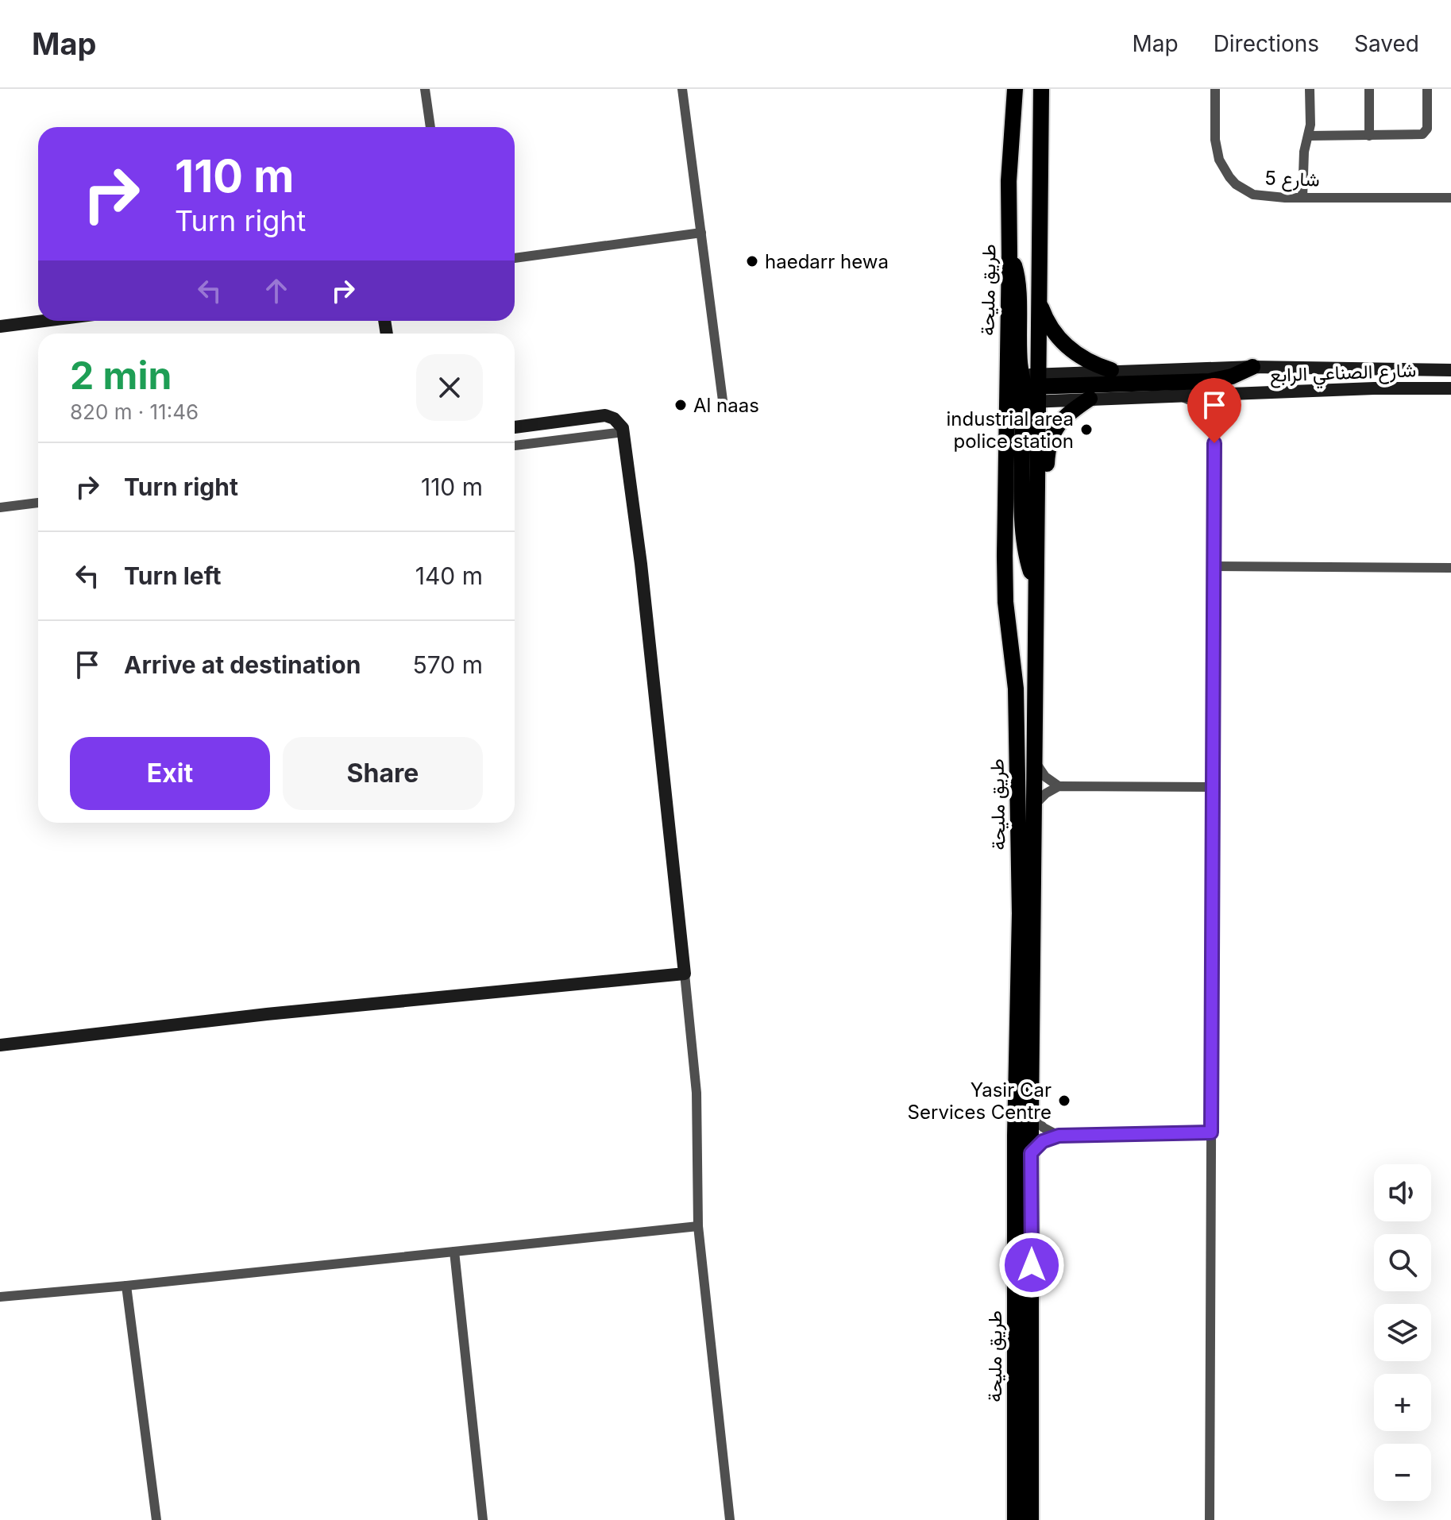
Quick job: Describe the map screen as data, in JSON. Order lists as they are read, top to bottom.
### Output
{
  "streets": {
    "main road": ["طريق مليحة", "شارع الصناعي الرابع"],
    "street": ["شارع 5"]
  },
  "crossings": [
    ["طريق مليحة", "شارع الصناعي الرابع"]
  ],
  "places": [
    "haedarr hewa",
    "Al naas",
    "industrial area police station",
    "Yasir Car Services Centre"
  ],
  "page": {
    "header": "Map",
    "nav": ["Map", "Directions", "Saved"],
    "turn": ["110 m", "Turn right"],
    "heading": ["2 min", "820 m · 11:46"],
    "list": [
      {
        "name": "Turn right",
        "value": "110 m"
      },
      {
        "name": "Turn left",
        "value": "140 m"
      },
      {
        "name": "Arrive at destination",
        "value": "570 m"
      }
    ],
    "buttons": ["Exit", "Share"],
    "map_buttons": ["+", "−"]
  }
}
